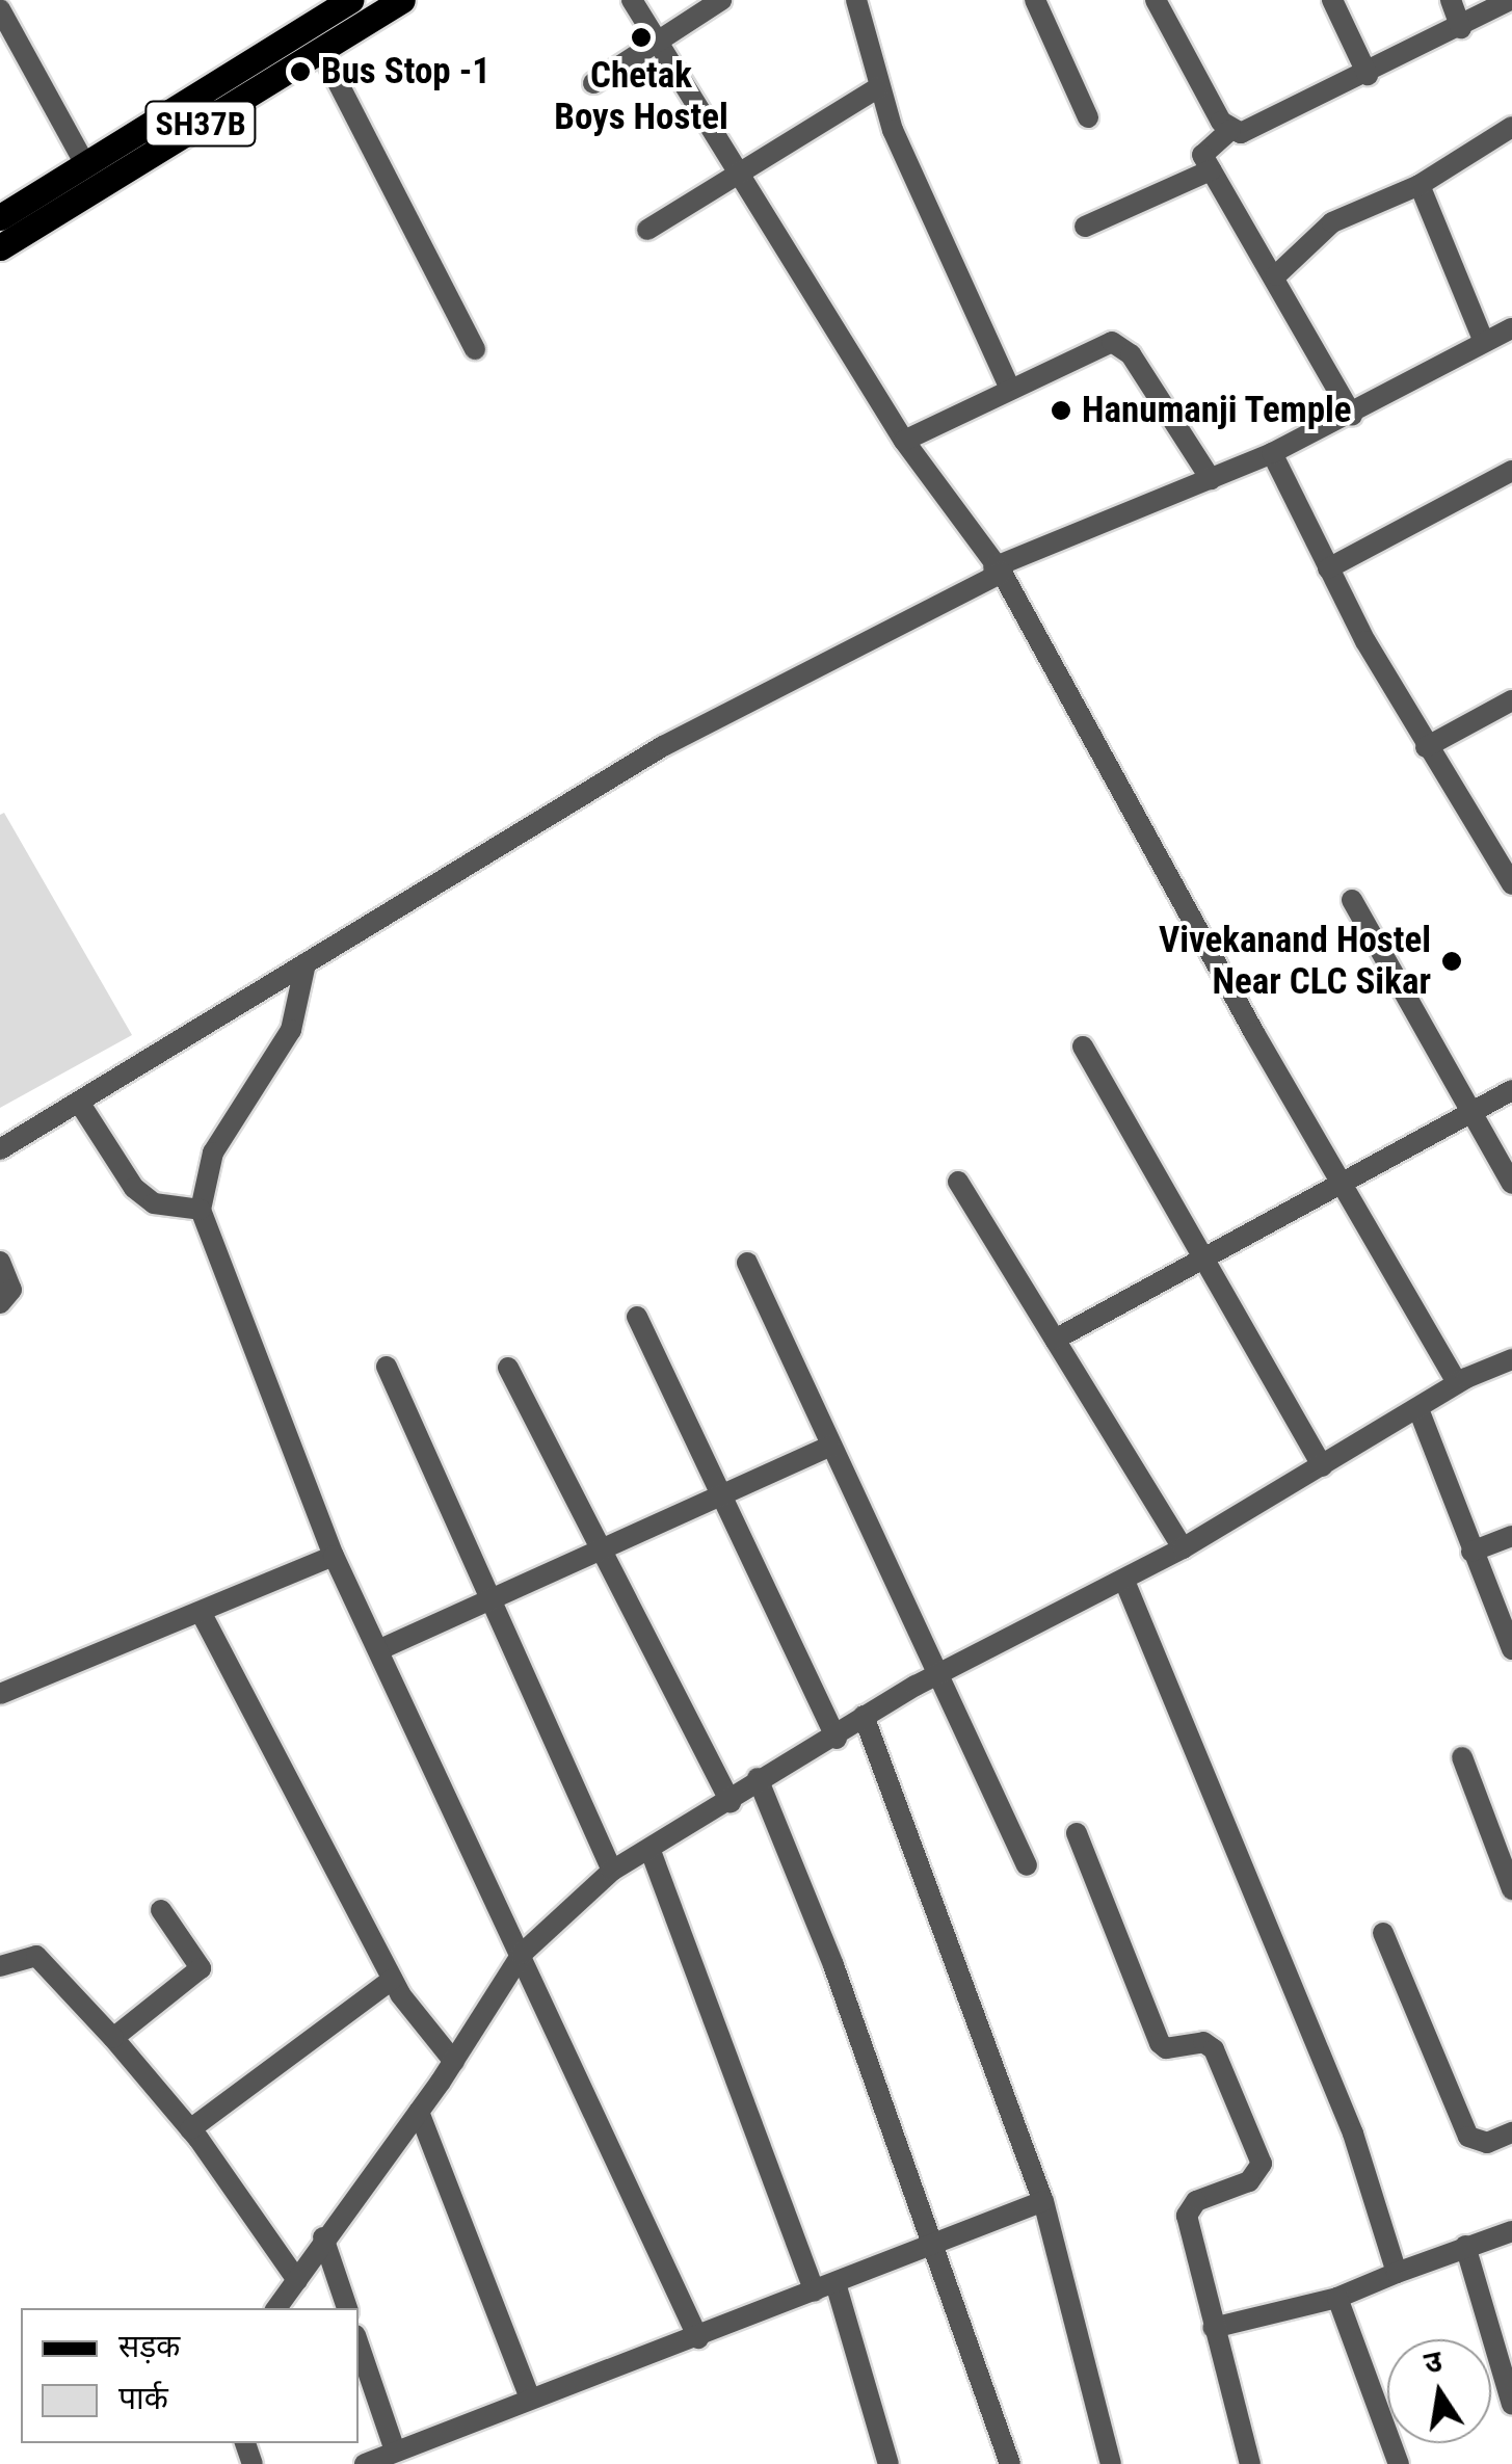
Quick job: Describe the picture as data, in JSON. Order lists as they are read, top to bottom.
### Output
{
  "streets": {
    "main road": ["SH37B"]
  },
  "places": [
    "Chetak Boys Hostel",
    "Bus Stop -1",
    "Hanumanji Temple",
    "Vivekanand Hostel Near CLC Sikar"
  ],
  "legend": ["सड़क", "पार्क"],
  "north": "top"
}
